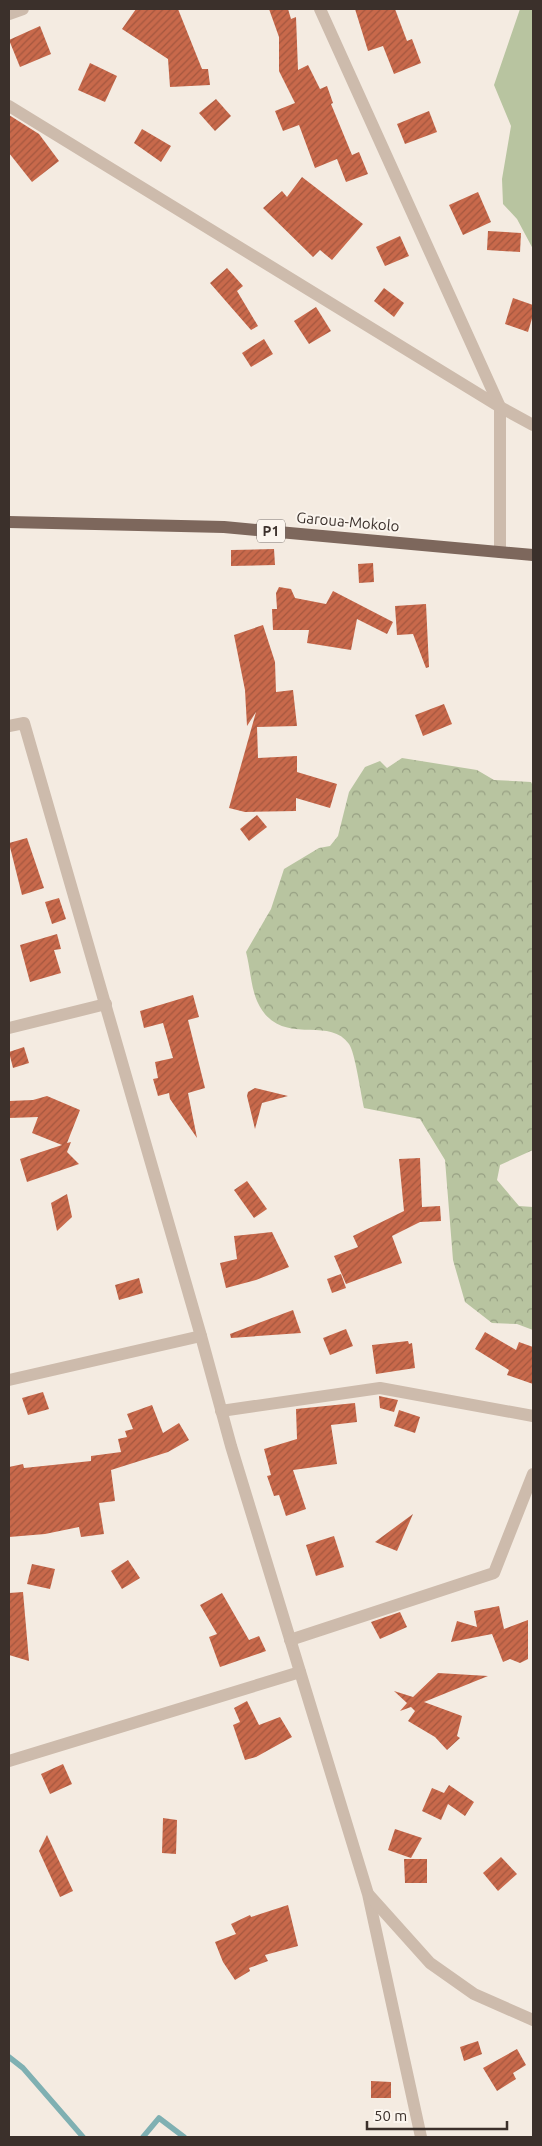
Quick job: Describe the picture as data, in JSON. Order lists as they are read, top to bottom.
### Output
{
  "streets": {
    "main road": ["Garoua-Mokolo", "P1"]
  },
  "scale_bar": "50 m"
}
